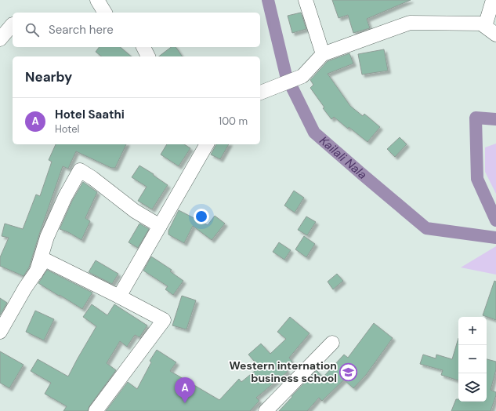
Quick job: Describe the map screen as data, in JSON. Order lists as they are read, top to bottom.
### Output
{
  "water": ["Kailali Nala"],
  "places": {
    "school or university": ["Western internation business school"]
  },
  "page": {
    "search": "Search here",
    "heading": "Nearby",
    "list": [
      {
        "mark": "A",
        "name": "Hotel Saathi",
        "note": "Hotel",
        "value": "100 m"
      }
    ],
    "map_buttons": ["+", "−"],
    "pins": "A"
  }
}
